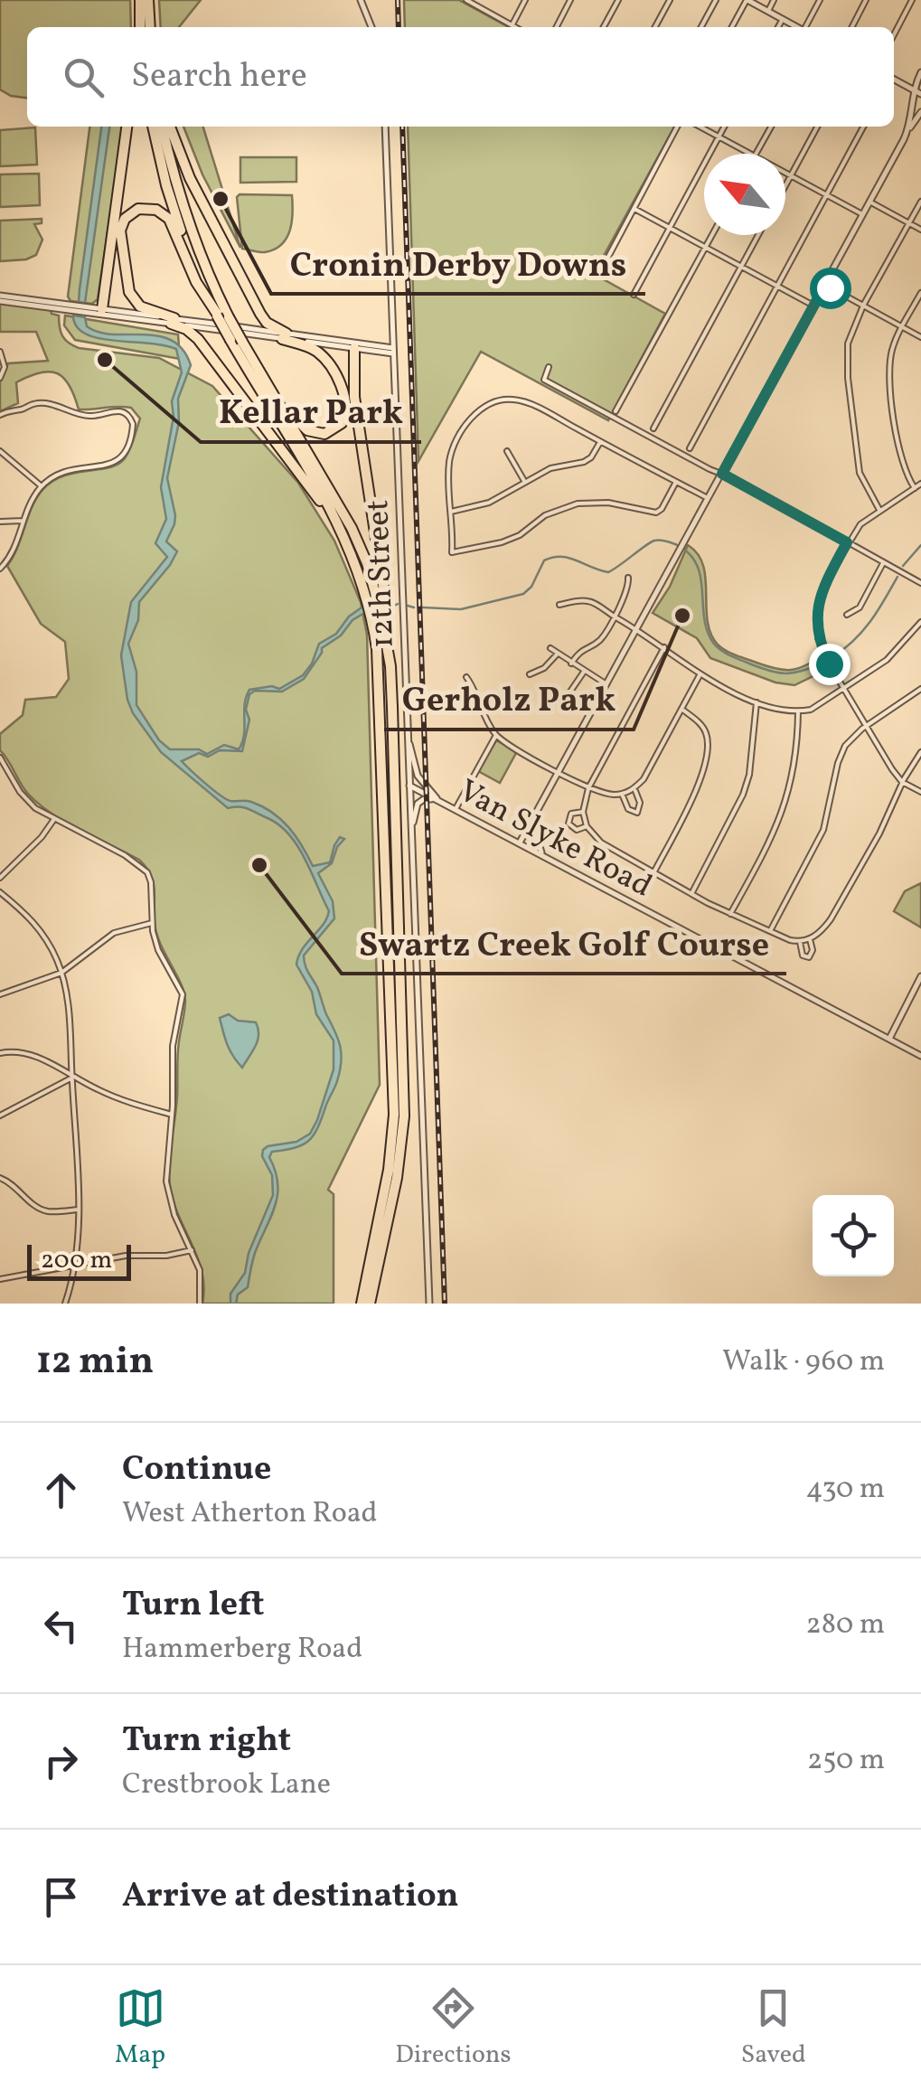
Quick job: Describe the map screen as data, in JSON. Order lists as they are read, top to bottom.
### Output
{
  "streets": {
    "street": ["12th Street", "Van Slyke Road"]
  },
  "crossings": [
    ["12th Street", "Van Slyke Road"]
  ],
  "places": [
    "Cronin Derby Downs",
    "Kellar Park",
    "Gerholz Park",
    "Swartz Creek Golf Course"
  ],
  "scale_bar": "200 m",
  "north": "top left",
  "page": {
    "search": "Search here",
    "scale": "200 m",
    "heading": ["12 min", "Walk · 960 m"],
    "list": [
      ["Continue", "West Atherton Road", "430 m"],
      ["Turn left", "Hammerberg Road", "280 m"],
      ["Turn right", "Crestbrook Lane", "250 m"],
      "Arrive at destination"
    ],
    "nav": ["Map", "Directions", "Saved"]
  }
}
